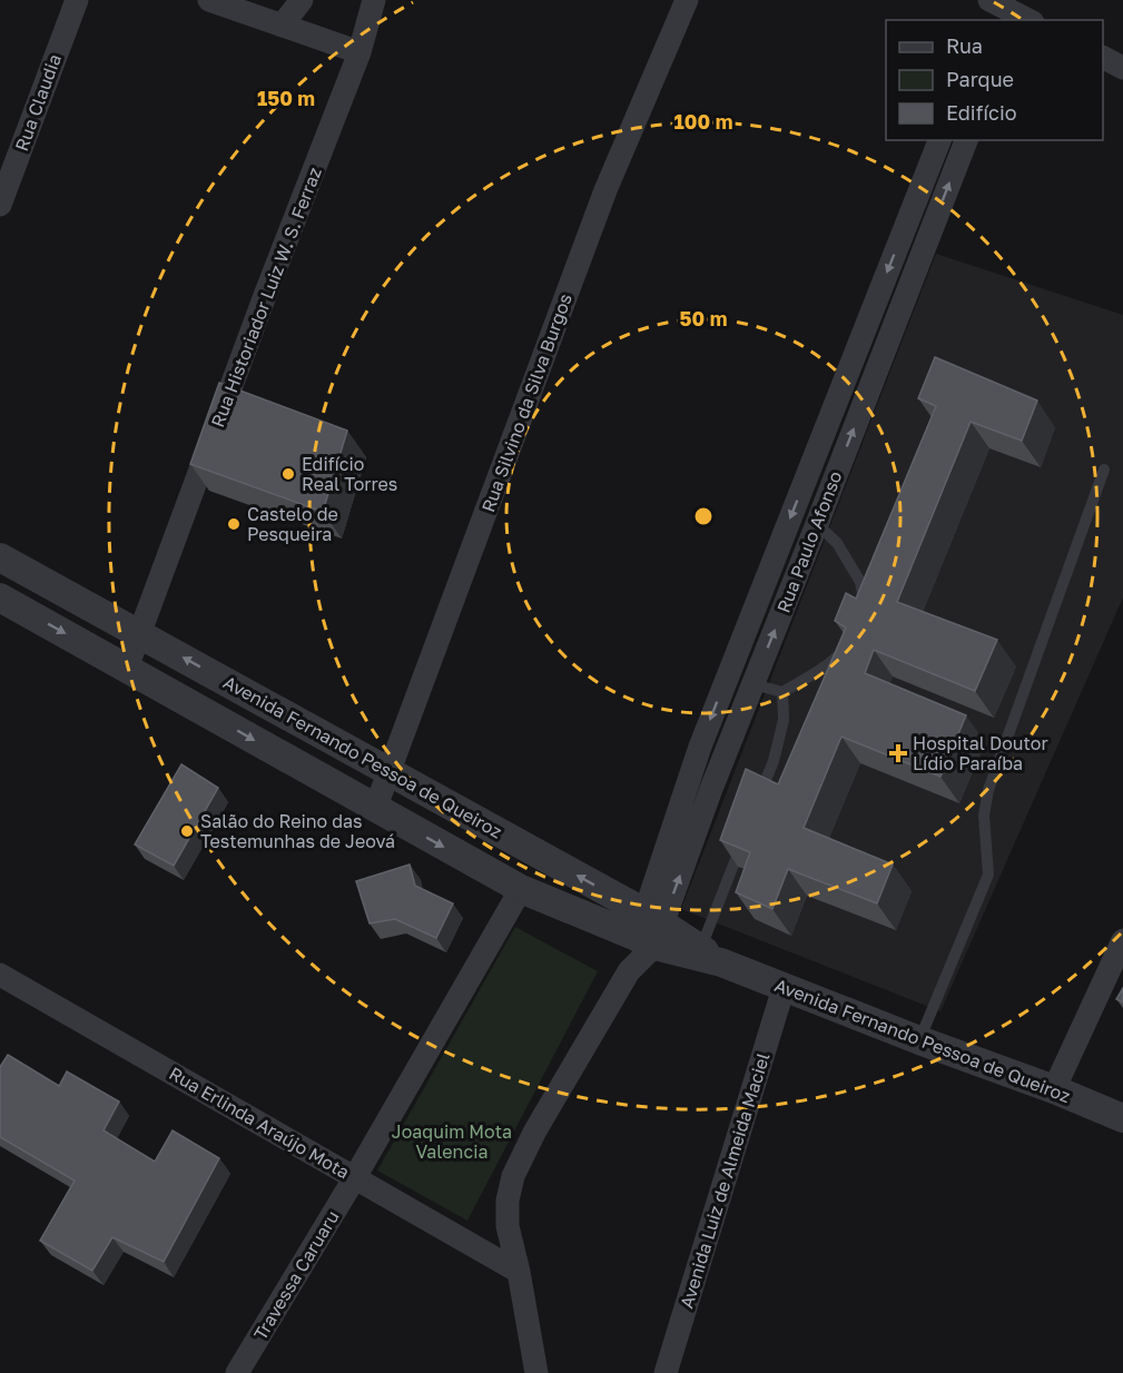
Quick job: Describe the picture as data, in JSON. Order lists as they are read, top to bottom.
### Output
{
  "streets": {
    "street": [
      "Rua Claudia",
      "Rua Historiador Luiz W. S. Ferraz",
      "Rua Silvino da Silva Burgos",
      "Rua Paulo Afonso",
      "Avenida Fernando Pessoa de Queiroz",
      "Rua Erlinda Araújo Mota",
      "Avenida Luiz de Almeida Maciel",
      "Travessa Caruaru"
    ]
  },
  "crossings": [
    ["Rua Historiador Luiz W. S. Ferraz", "Avenida Fernando Pessoa de Queiroz"],
    ["Rua Silvino da Silva Burgos", "Avenida Fernando Pessoa de Queiroz"],
    ["Rua Paulo Afonso", "Avenida Fernando Pessoa de Queiroz"],
    ["Avenida Fernando Pessoa de Queiroz", "Avenida Luiz de Almeida Maciel"],
    ["Avenida Fernando Pessoa de Queiroz", "Travessa Caruaru"],
    ["Rua Erlinda Araújo Mota", "Travessa Caruaru"]
  ],
  "parks": ["Joaquim Mota Valencia"],
  "places": {
    "other": ["Edifício Real Torres", "Castelo de Pesqueira", "Salão do Reino das Testemunhas de Jeová"],
    "health": ["Hospital Doutor Lídio Paraíba"]
  },
  "legend": ["Rua", "Parque", "Edifício"],
  "rings": ["150 m", "100 m", "50 m"]
}
